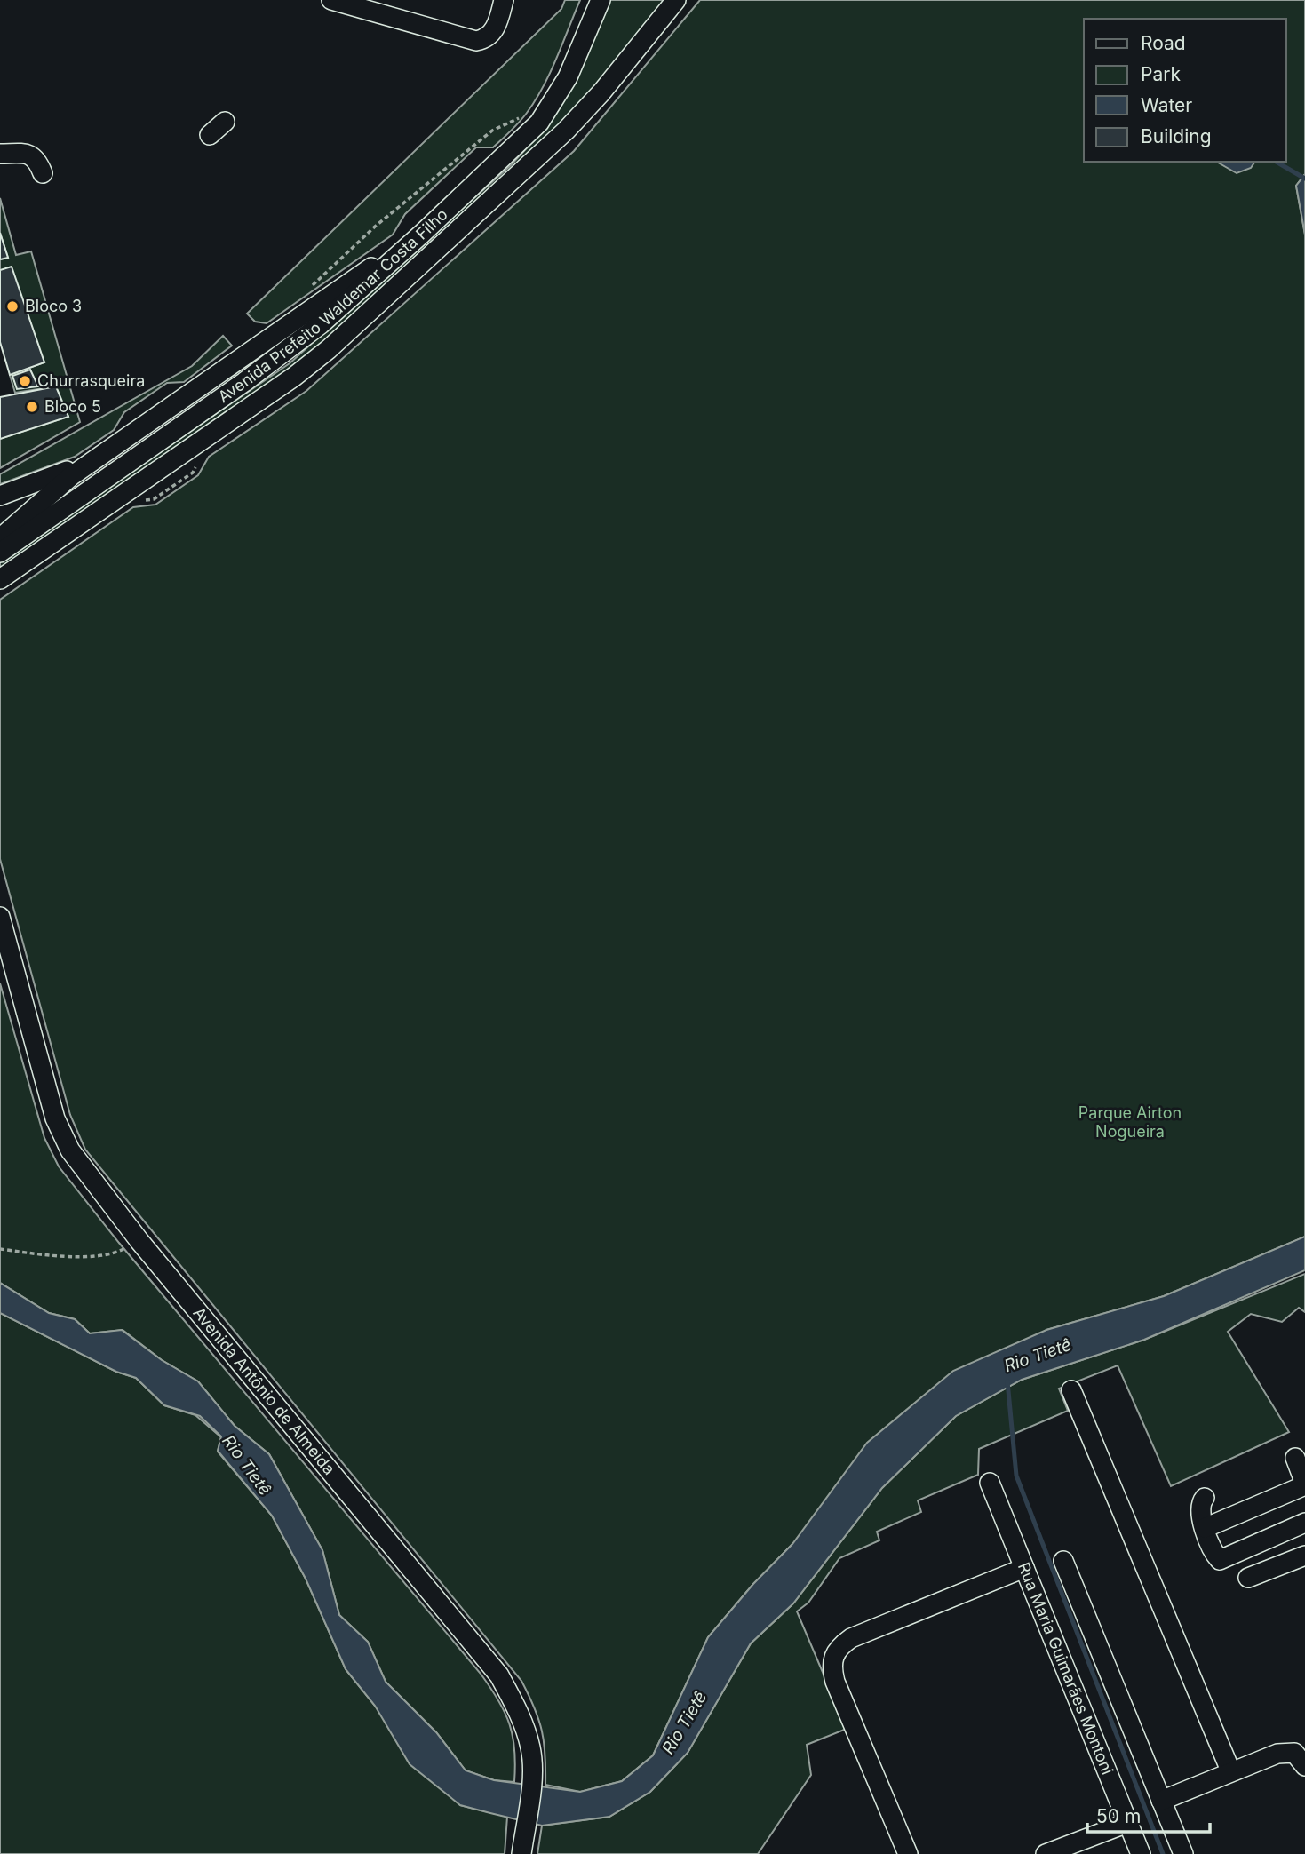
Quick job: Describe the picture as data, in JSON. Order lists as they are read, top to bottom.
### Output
{
  "streets": {
    "street": ["Avenida Prefeito Waldemar Costa Filho", "Avenida Antônio de Almeida", "Rua Maria Guimarães Montoni"]
  },
  "water": ["Rio Tietê"],
  "parks": ["Parque Airton Nogueira"],
  "places": ["Bloco 3", "Churrasqueira", "Bloco 5"],
  "legend": [
    "Road",
    "Park",
    "Water",
    "Building"
  ],
  "scale_bar": "50 m"
}
